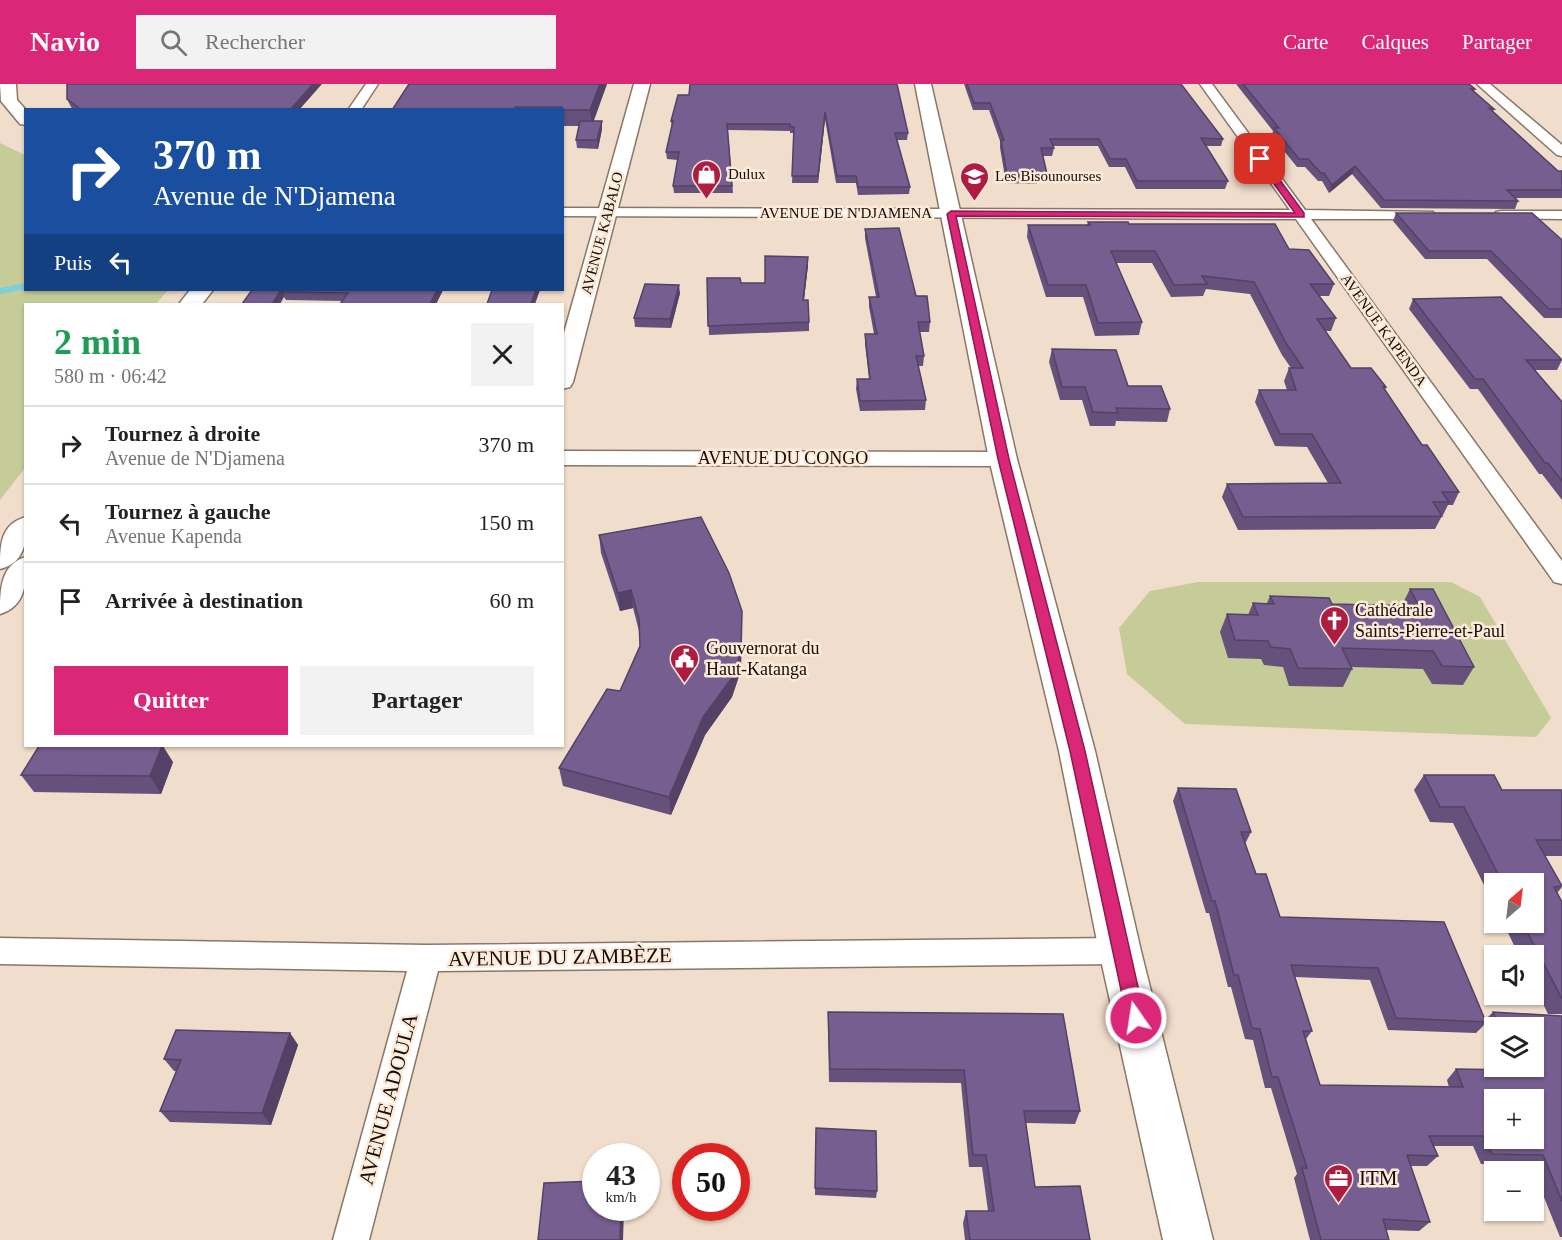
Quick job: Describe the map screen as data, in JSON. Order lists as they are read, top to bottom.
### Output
{
  "streets": {
    "street": [
      "AVENUE DE N'DJAMENA",
      "AVENUE KABALO",
      "AVENUE KAPENDA",
      "AVENUE DU CONGO",
      "AVENUE DU ZAMBÈZE",
      "AVENUE ADOULA"
    ]
  },
  "crossings": [
    ["AVENUE DE N'DJAMENA", "AVENUE KABALO"],
    ["AVENUE DE N'DJAMENA", "AVENUE KAPENDA"],
    ["AVENUE DU ZAMBÈZE", "AVENUE ADOULA"]
  ],
  "places": {
    "shop": ["Dulux"],
    "school or university": ["Les Bisounourses"],
    "church": ["Cathédrale Saints-Pierre-et-Paul"],
    "public building": ["Gouvernorat du Haut-Katanga"],
    "office": ["ITM"]
  },
  "north": "top right",
  "page": {
    "header": "Navio",
    "search": "Rechercher",
    "nav": ["Carte", "Calques", "Partager"],
    "turn": ["370 m", "Avenue de N'Djamena"],
    "then": "Puis",
    "heading": ["2 min", "580 m · 06:42"],
    "list": [
      {
        "name": "Tournez à droite",
        "note": "Avenue de N'Djamena",
        "value": "370 m"
      },
      {
        "name": "Tournez à gauche",
        "note": "Avenue Kapenda",
        "value": "150 m"
      },
      {
        "name": "Arrivée à destination",
        "value": "60 m"
      }
    ],
    "buttons": ["Quitter", "Partager"],
    "map_buttons": ["+", "−"],
    "speed": "43 km/h",
    "limit": "50"
  }
}
